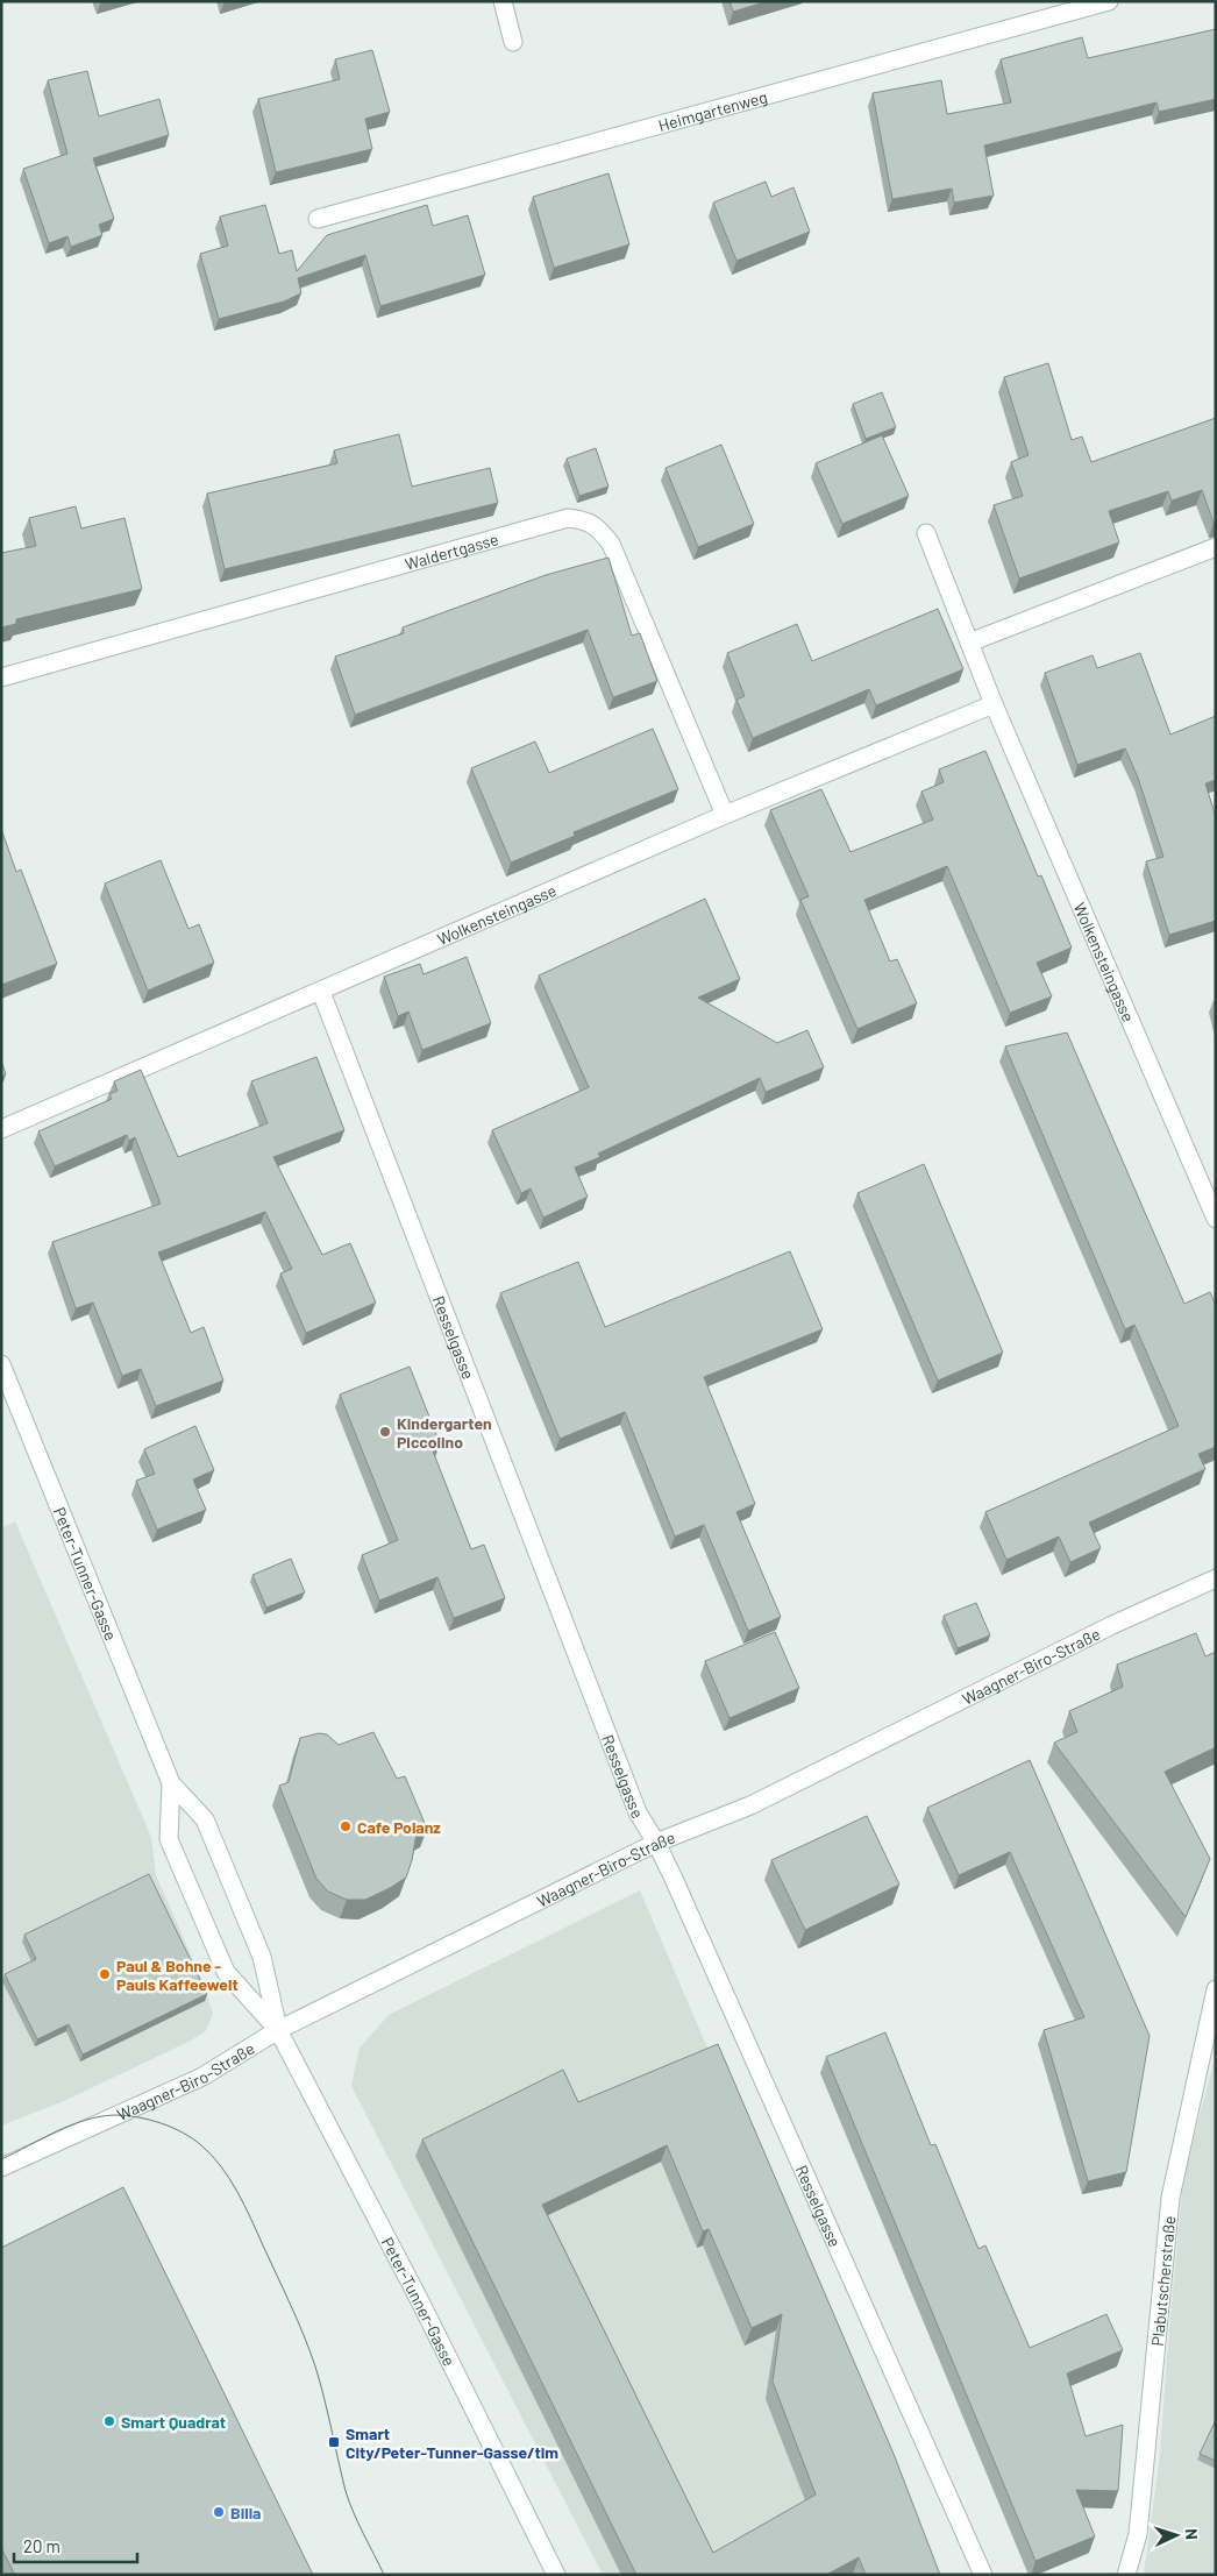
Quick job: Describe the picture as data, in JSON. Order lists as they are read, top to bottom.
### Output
{
  "streets": {
    "street": [
      "Heimgartenweg",
      "Waldertgasse",
      "Wolkensteingasse",
      "Resselgasse",
      "Peter-Tunner-Gasse",
      "Waagner-Biro-Straße",
      "Plabutscherstraße"
    ]
  },
  "crossings": [
    ["Waldertgasse", "Wolkensteingasse"],
    ["Wolkensteingasse", "Resselgasse"],
    ["Resselgasse", "Waagner-Biro-Straße"],
    ["Peter-Tunner-Gasse", "Waagner-Biro-Straße"]
  ],
  "places": {
    "other": [
      "Kindergarten Piccolino",
      "Cafe Polanz",
      "Paul & Bohne - Pauls Kaffeewelt",
      "Smart Quadrat",
      "Billa"
    ],
    "transit": ["Smart City/Peter-Tunner-Gasse/tim"]
  },
  "scale_bar": "20 m",
  "north": "right"
}
